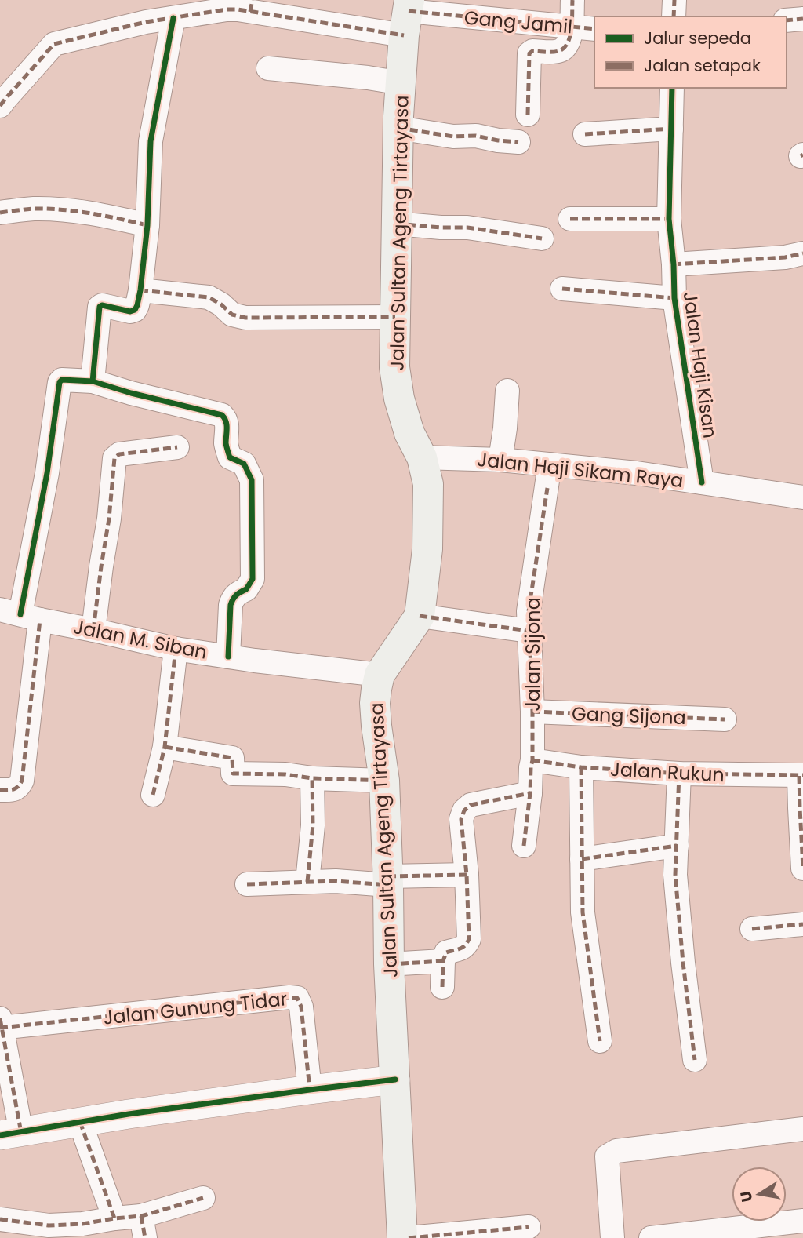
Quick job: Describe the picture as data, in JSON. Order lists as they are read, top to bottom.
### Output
{
  "streets": {
    "main road": ["Jalan Sultan Ageng Tirtayasa"],
    "street": [
      "Gang Jamil",
      "Jalan Haji Kisan",
      "Jalan Haji Sikam Raya",
      "Jalan M. Siban",
      "Jalan Sijona",
      "Gang Sijona",
      "Jalan Rukun",
      "Jalan Gunung Tidar"
    ]
  },
  "crossings": [
    ["Gang Jamil", "Jalan Sultan Ageng Tirtayasa"],
    ["Jalan Sultan Ageng Tirtayasa", "Jalan Haji Sikam Raya"],
    ["Jalan Sultan Ageng Tirtayasa", "Jalan M. Siban"],
    ["Jalan Haji Kisan", "Jalan Haji Sikam Raya"],
    ["Jalan Haji Sikam Raya", "Jalan Sijona"],
    ["Jalan Sijona", "Gang Sijona"],
    ["Jalan Sijona", "Jalan Rukun"]
  ],
  "legend": ["Jalur sepeda", "Jalan setapak"],
  "north": "left"
}
